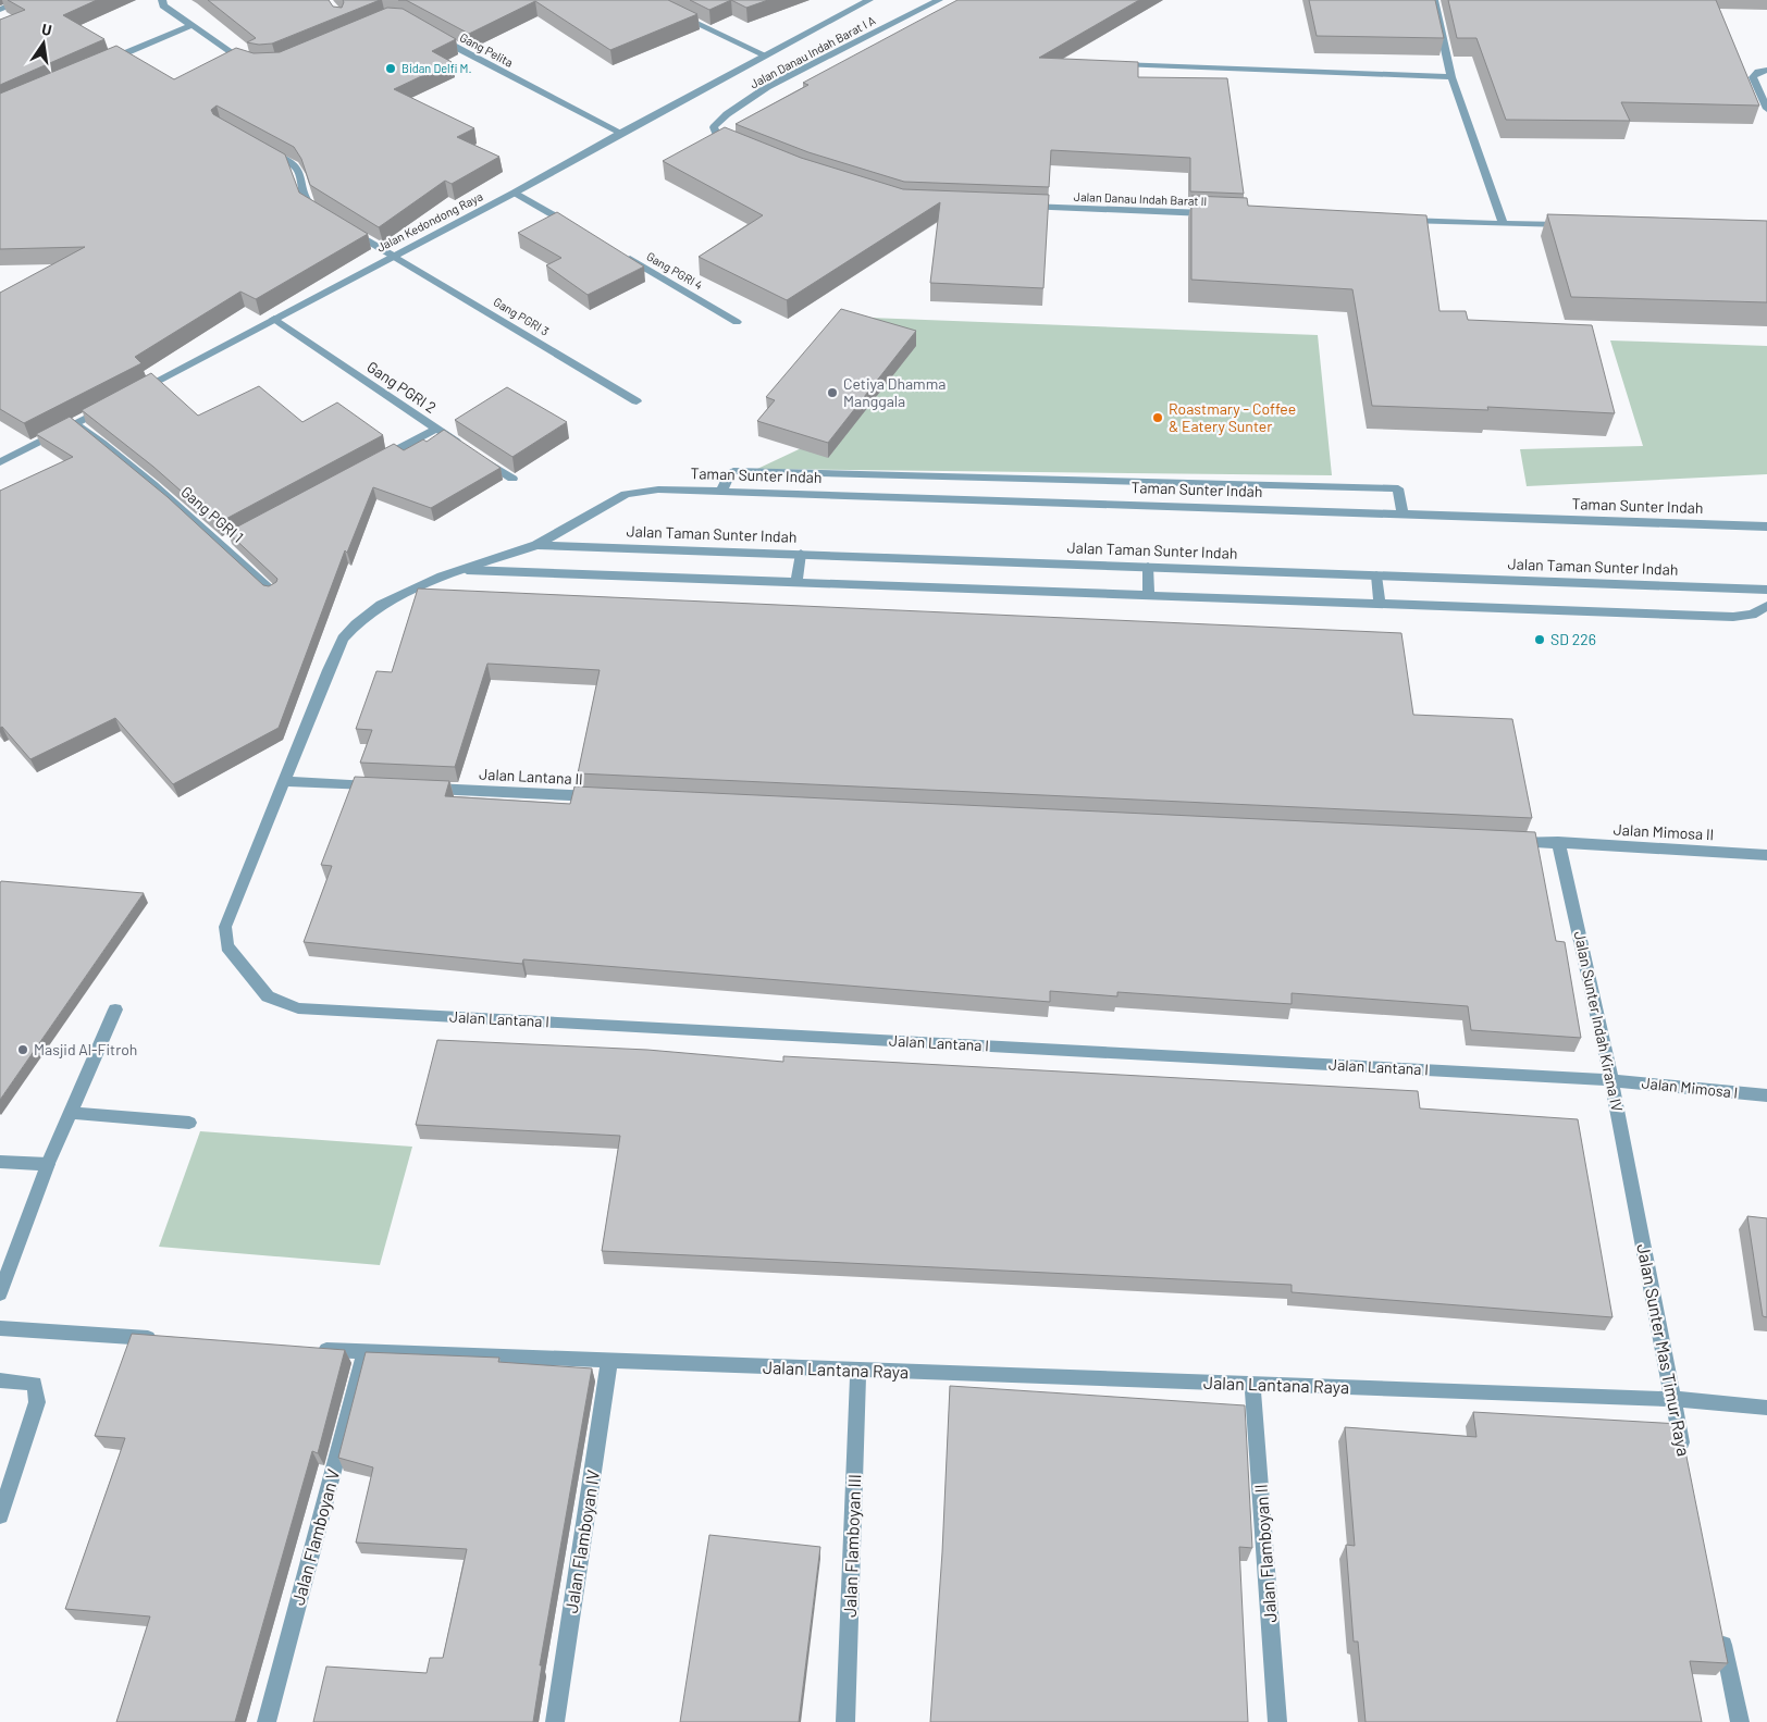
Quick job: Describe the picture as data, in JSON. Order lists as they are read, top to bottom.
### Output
{
  "streets": {
    "street": [
      "Gang Pelita",
      "Jalan Danau Indah Barat I A",
      "Jalan Danau Indah Barat II",
      "Jalan Kedondong Raya",
      "Gang PGRI 4",
      "Gang PGRI 3",
      "Gang PGRI 2",
      "Taman Sunter Indah",
      "Gang PGRI 1",
      "Jalan Taman Sunter Indah",
      "Jalan Lantana II",
      "Jalan Mimosa II",
      "Jalan Lantana I",
      "Jalan Sunter Indah Kirana IV",
      "Jalan Mimosa I",
      "Jalan Sunter Mas Timur Raya",
      "Jalan Lantana Raya",
      "Jalan Flamboyan V",
      "Jalan Flamboyan IV",
      "Jalan Flamboyan III",
      "Jalan Flamboyan II"
    ]
  },
  "crossings": [
    ["Gang Pelita", "Jalan Kedondong Raya"],
    ["Jalan Kedondong Raya", "Gang PGRI 3"],
    ["Jalan Kedondong Raya", "Gang PGRI 2"],
    ["Taman Sunter Indah", "Jalan Taman Sunter Indah"],
    ["Jalan Mimosa II", "Jalan Sunter Indah Kirana IV"],
    ["Jalan Lantana I", "Jalan Sunter Indah Kirana IV"],
    ["Jalan Lantana I", "Jalan Mimosa I"],
    ["Jalan Sunter Indah Kirana IV", "Jalan Mimosa I"],
    ["Jalan Sunter Indah Kirana IV", "Jalan Sunter Mas Timur Raya"],
    ["Jalan Sunter Mas Timur Raya", "Jalan Lantana Raya"],
    ["Jalan Lantana Raya", "Jalan Flamboyan V"],
    ["Jalan Lantana Raya", "Jalan Flamboyan IV"],
    ["Jalan Lantana Raya", "Jalan Flamboyan III"],
    ["Jalan Lantana Raya", "Jalan Flamboyan II"]
  ],
  "places": [
    "Bidan Delfi M.",
    "Cetiya Dhamma Manggala",
    "Roastmary - Coffee & Eatery Sunter",
    "SD 226",
    "Masjid Al-Fitroh"
  ],
  "north": "top"
}
